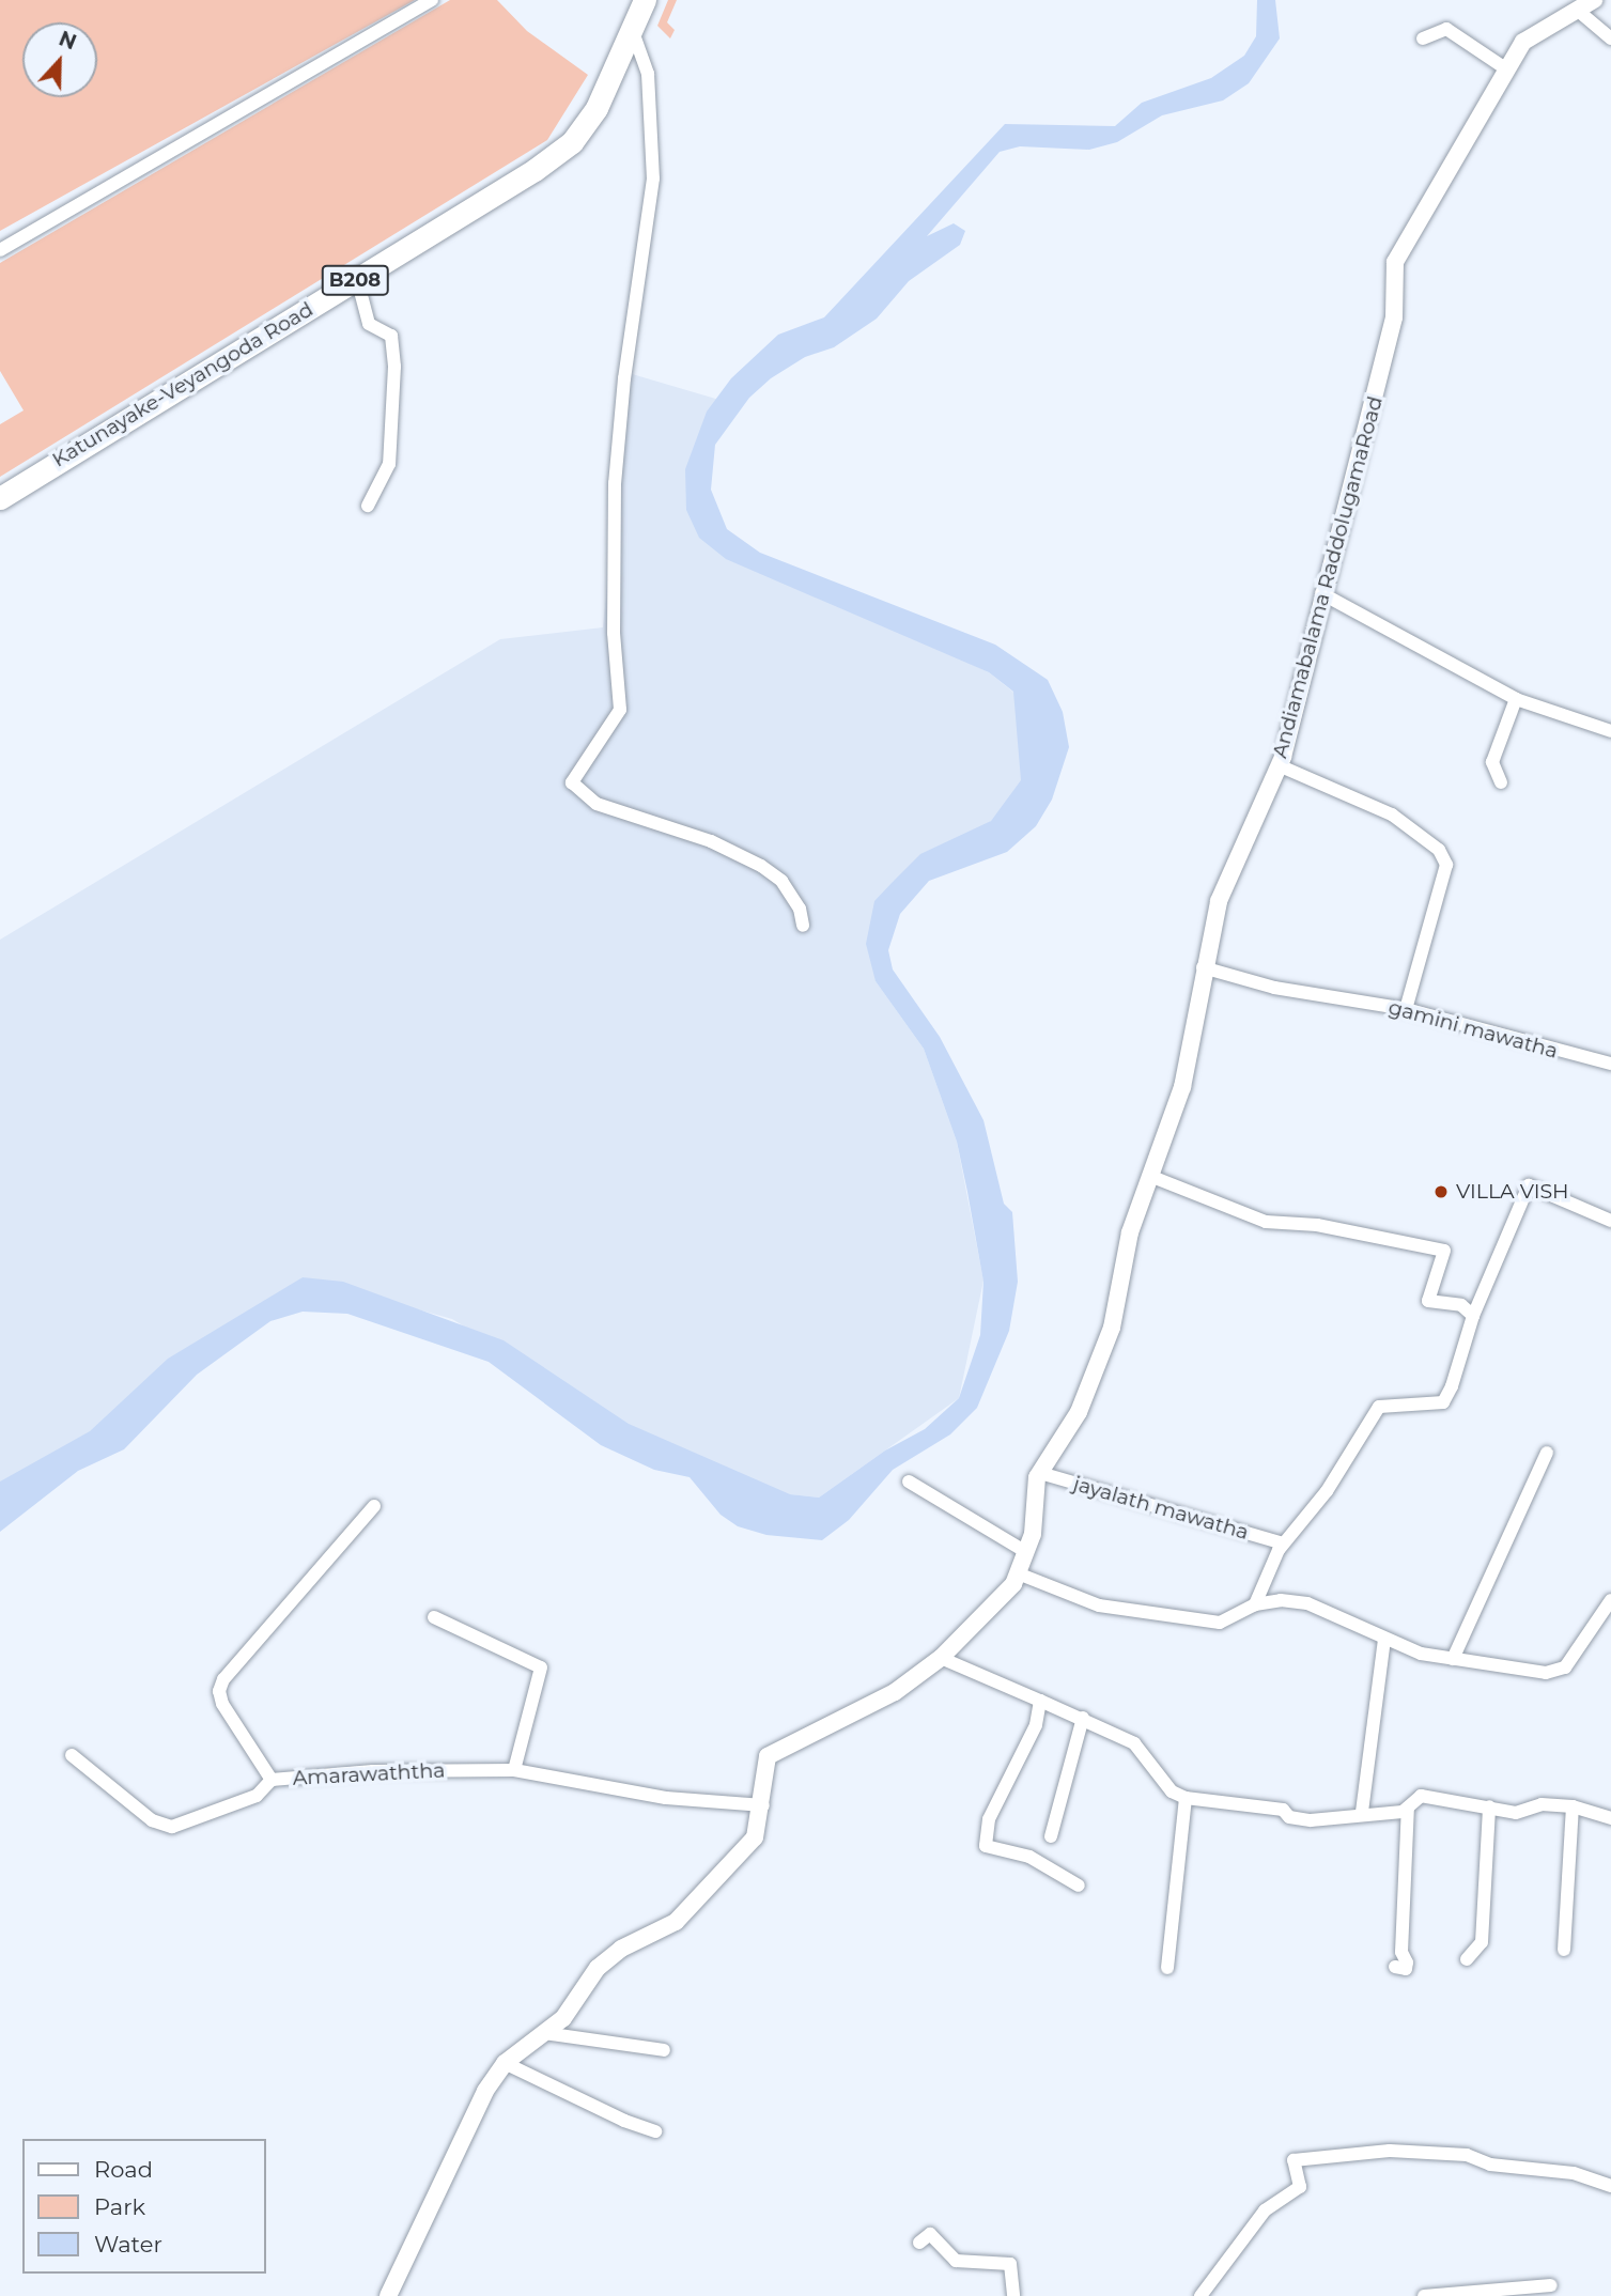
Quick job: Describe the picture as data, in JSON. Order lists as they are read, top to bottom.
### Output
{
  "streets": {
    "main road": ["B208", "Katunayake-Veyangoda Road"],
    "street": [
      "Andiamabalama RaddolugamaRoad",
      "gamini mawatha",
      "jayalath mawatha",
      "Amarawaththa"
    ]
  },
  "crossings": [
    ["Andiamabalama RaddolugamaRoad", "gamini mawatha"],
    ["Andiamabalama RaddolugamaRoad", "jayalath mawatha"],
    ["Andiamabalama RaddolugamaRoad", "Amarawaththa"]
  ],
  "places": ["VILLA VISH"],
  "legend": ["Road", "Park", "Water"],
  "north": "top"
}
